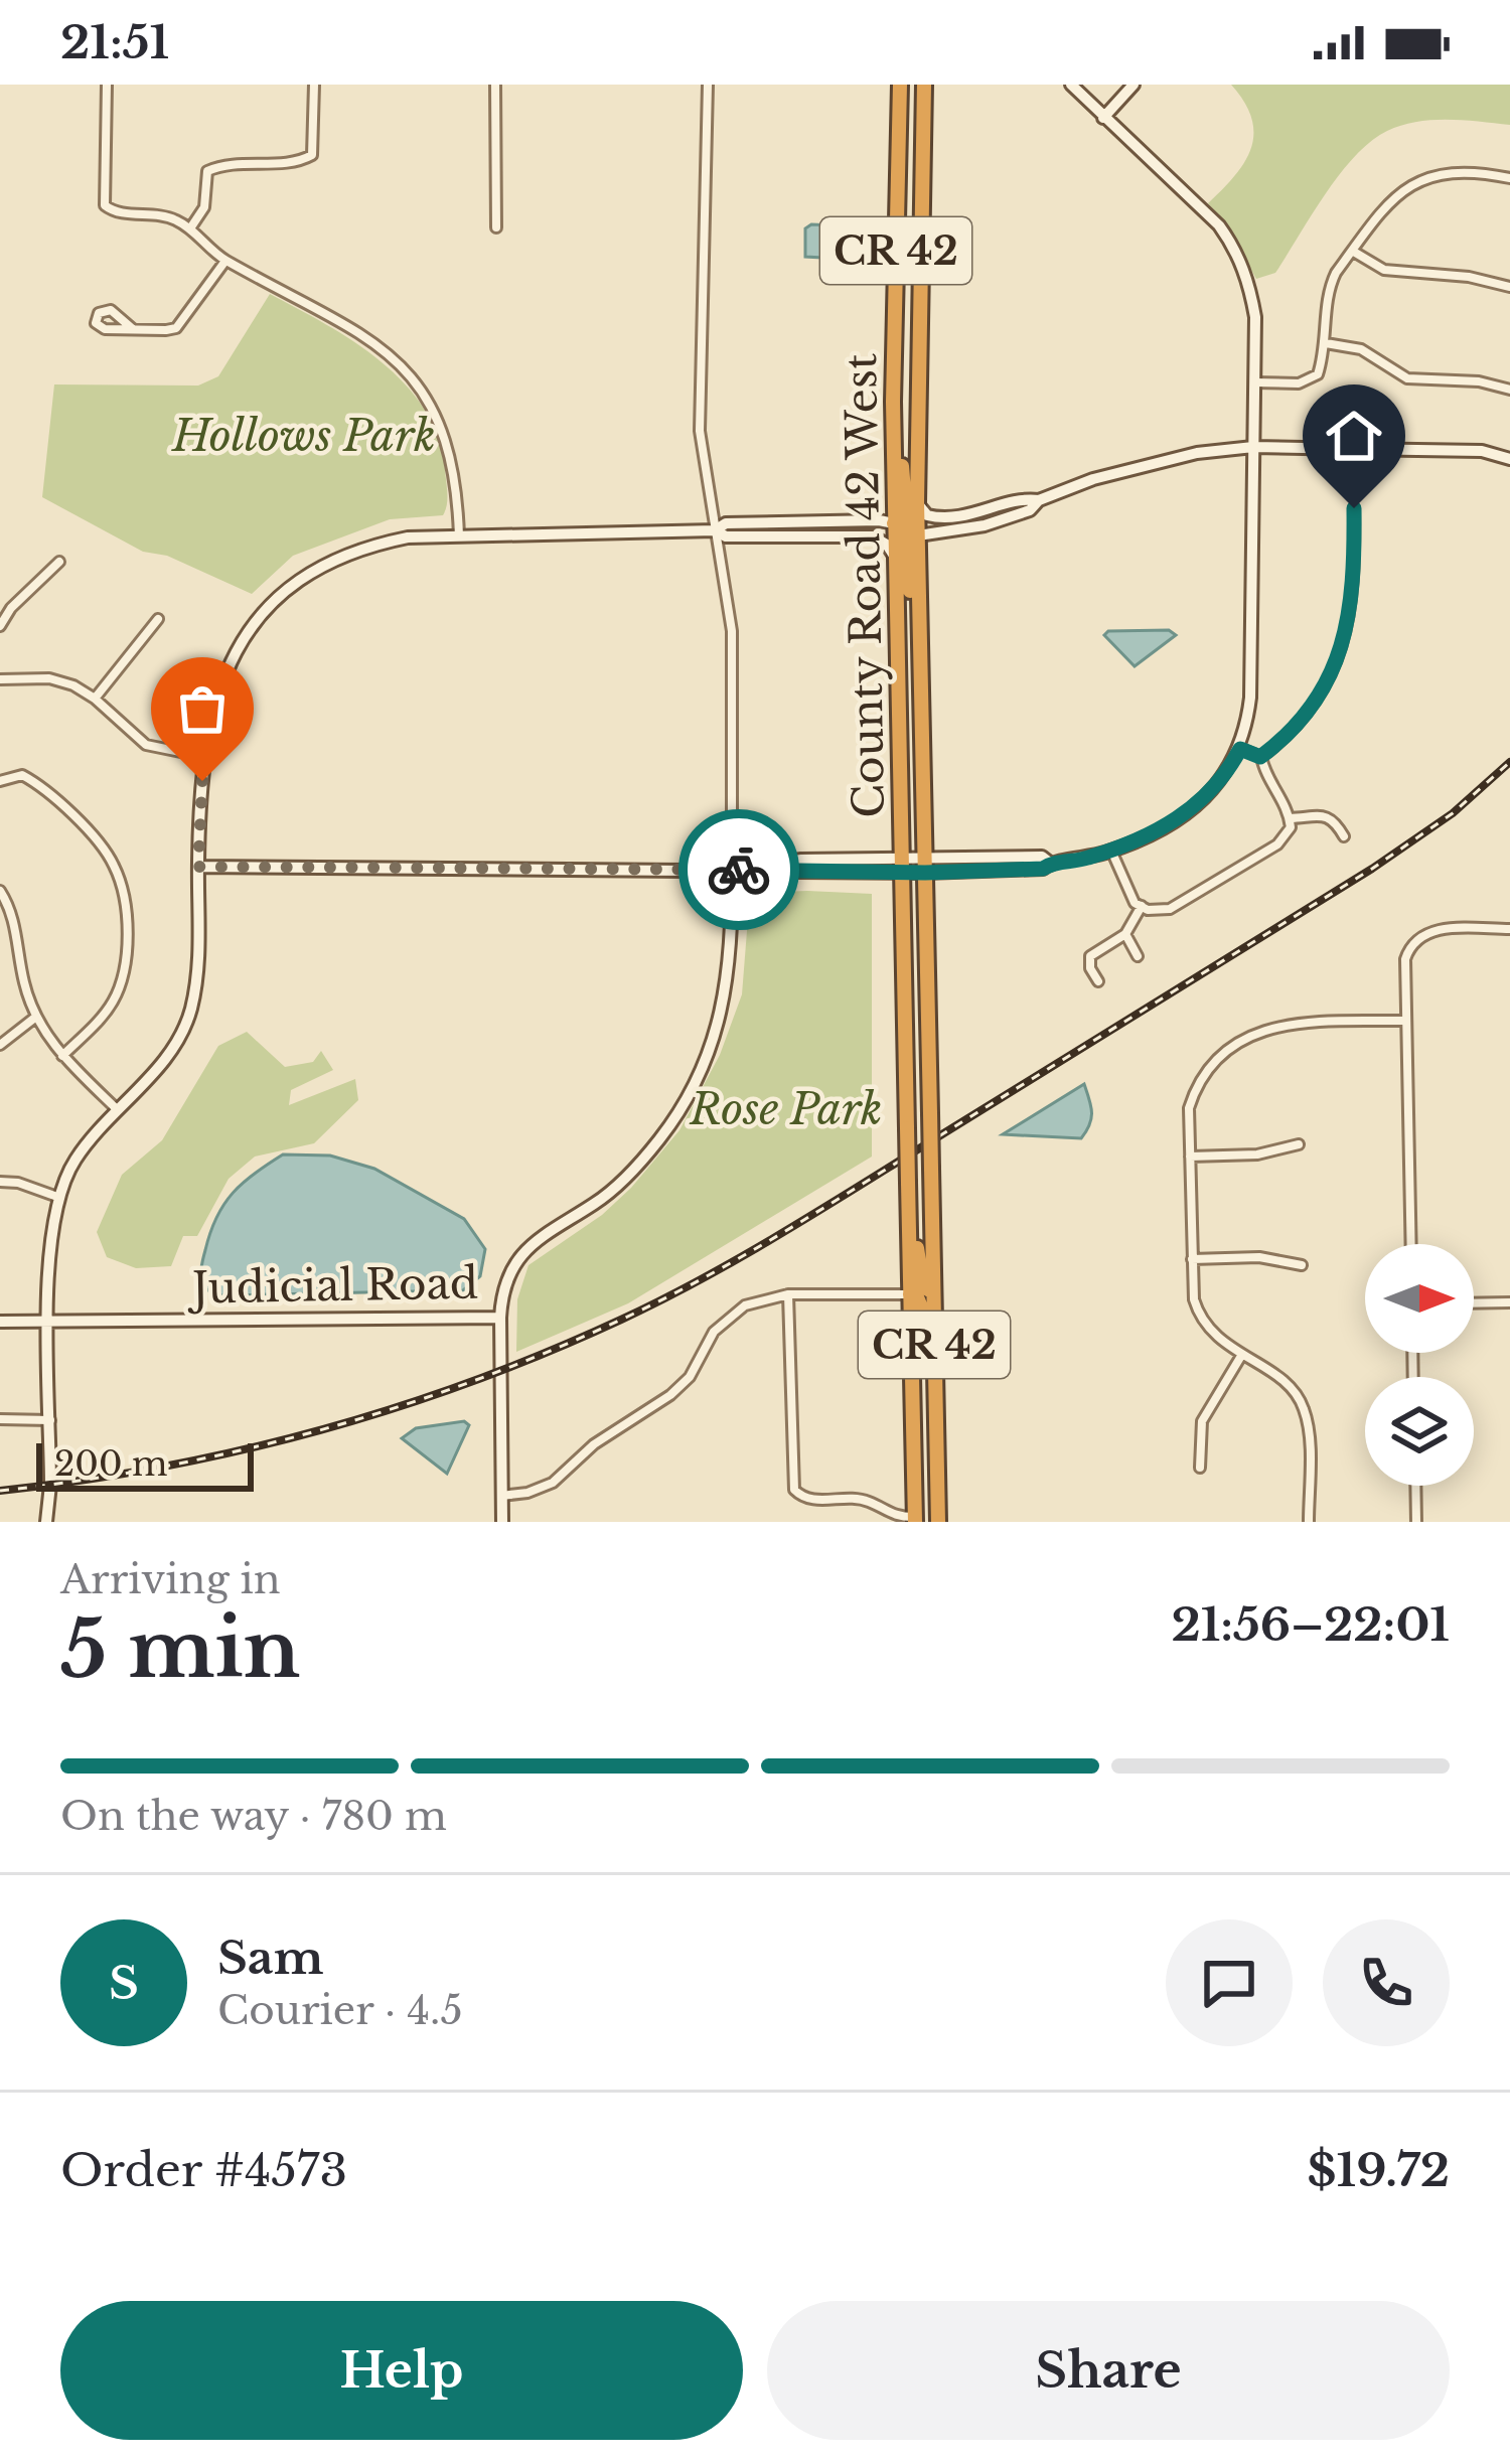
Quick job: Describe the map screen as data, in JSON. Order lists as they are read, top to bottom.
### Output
{
  "streets": {
    "highway": ["CR 42", "County Road 42 West"],
    "street": ["Judicial Road"]
  },
  "parks": ["Hollows Park", "Rose Park"],
  "scale_bar": "200 m",
  "north": "right",
  "page": {
    "status": "21:51",
    "scale": "200 m",
    "heading": ["5 min", "Arriving in", "21:56–22:01"],
    "panel": [
      "Sam",
      "Courier · 4.5",
      "Order #4573",
      "$19.72"
    ],
    "bar": "On the way · 780 m",
    "round": "S",
    "buttons": ["Help", "Share"]
  }
}
